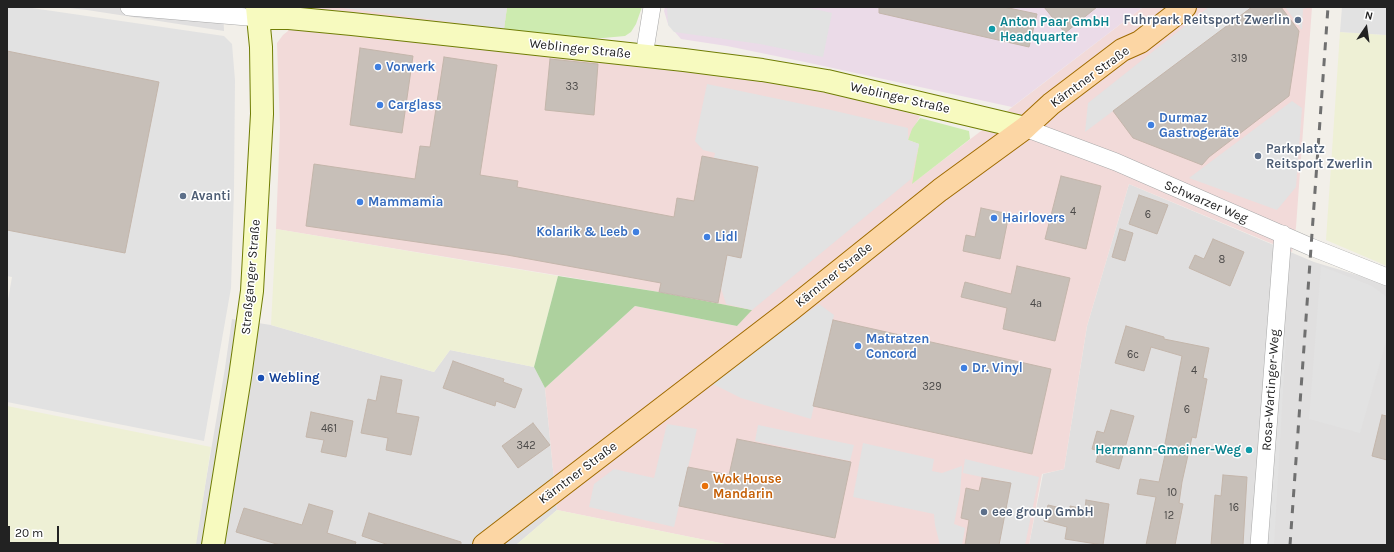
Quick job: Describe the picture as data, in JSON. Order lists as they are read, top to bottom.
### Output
{
  "streets": {
    "main road": ["Kärntner Straße"],
    "street": [
      "Weblinger Straße",
      "Schwarzer Weg",
      "Straßganger Straße",
      "Rosa-Wartinger-Weg"
    ]
  },
  "crossings": [
    ["Weblinger Straße", "Kärntner Straße"],
    ["Weblinger Straße", "Schwarzer Weg"],
    ["Weblinger Straße", "Straßganger Straße"],
    ["Kärntner Straße", "Schwarzer Weg"],
    ["Schwarzer Weg", "Rosa-Wartinger-Weg"]
  ],
  "places": [
    "Fuhrpark Reitsport Zwerlin",
    "Anton Paar GmbH Headquarter",
    "Vorwerk",
    "Carglass",
    "Durmaz Gastrogeräte",
    "Parkplatz Reitsport Zwerlin",
    "Avanti",
    "Mammamia",
    "Hairlovers",
    "Kolarik & Leeb",
    "Lidl",
    "Matratzen Concord",
    "Dr. Vinyl",
    "Webling",
    "Hermann-Gmeiner-Weg",
    "Wok House Mandarin",
    "eee group GmbH"
  ],
  "house_numbers": [
    "319",
    "33",
    "4",
    "6",
    "8",
    "4a",
    "6c",
    "4",
    "329",
    "6",
    "461",
    "342",
    "10",
    "16",
    "12"
  ],
  "scale_bar": "20 m",
  "north": "top"
}
